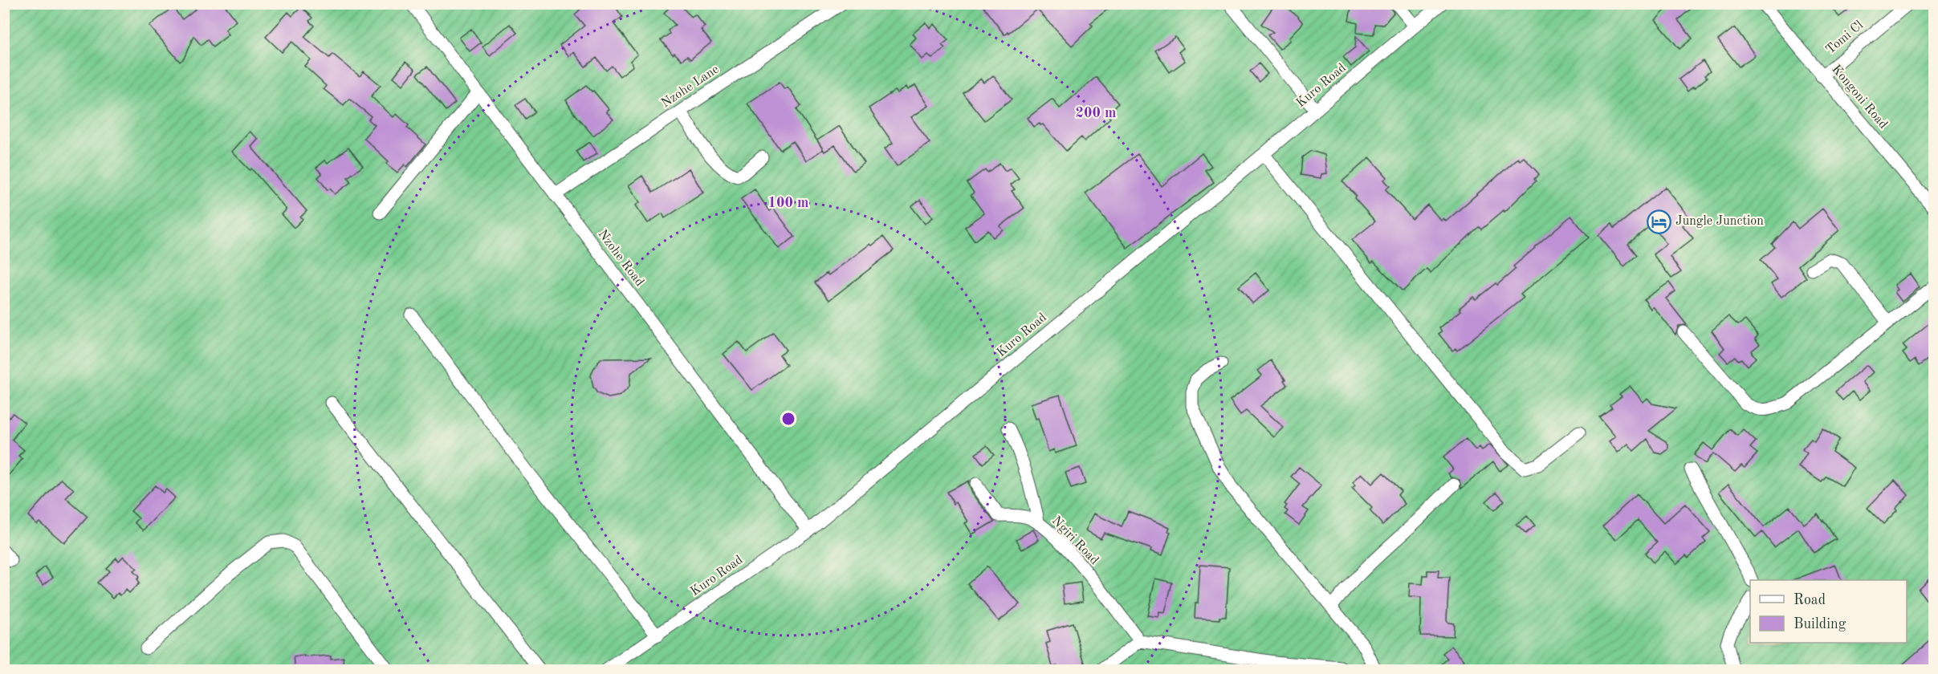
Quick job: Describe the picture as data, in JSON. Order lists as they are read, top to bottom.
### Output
{
  "streets": {
    "street": [
      "Tomi Cl",
      "Kuro Road",
      "Nzohe Lane",
      "Kongoni Road",
      "Nzohe Road",
      "Ngiri Road"
    ]
  },
  "crossings": [
    ["Tomi Cl", "Kongoni Road"],
    ["Kuro Road", "Nzohe Road"],
    ["Nzohe Lane", "Nzohe Road"]
  ],
  "places": {
    "hotel": ["Jungle Junction"]
  },
  "legend": ["Road", "Building"],
  "rings": ["200 m", "100 m"]
}
